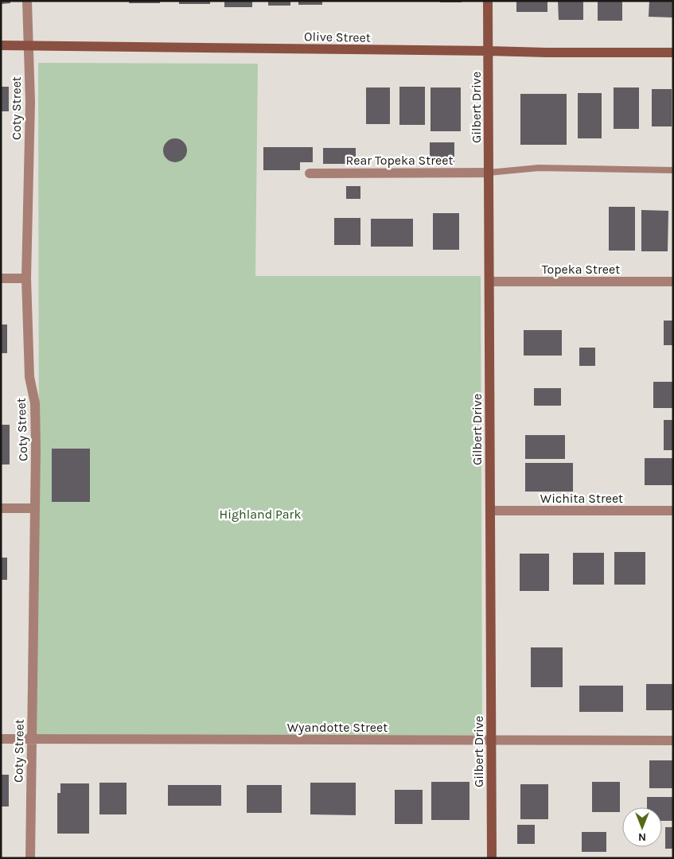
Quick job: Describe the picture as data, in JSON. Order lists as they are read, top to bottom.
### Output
{
  "streets": {
    "street": [
      "Olive Street",
      "Gilbert Drive",
      "Coty Street",
      "Rear Topeka Street",
      "Topeka Street",
      "Wichita Street",
      "Wyandotte Street"
    ]
  },
  "crossings": [
    ["Olive Street", "Gilbert Drive"],
    ["Olive Street", "Coty Street"],
    ["Gilbert Drive", "Rear Topeka Street"],
    ["Gilbert Drive", "Topeka Street"],
    ["Gilbert Drive", "Wichita Street"],
    ["Gilbert Drive", "Wyandotte Street"],
    ["Coty Street", "Wyandotte Street"]
  ],
  "parks": ["Highland Park"],
  "north": "bottom"
}
